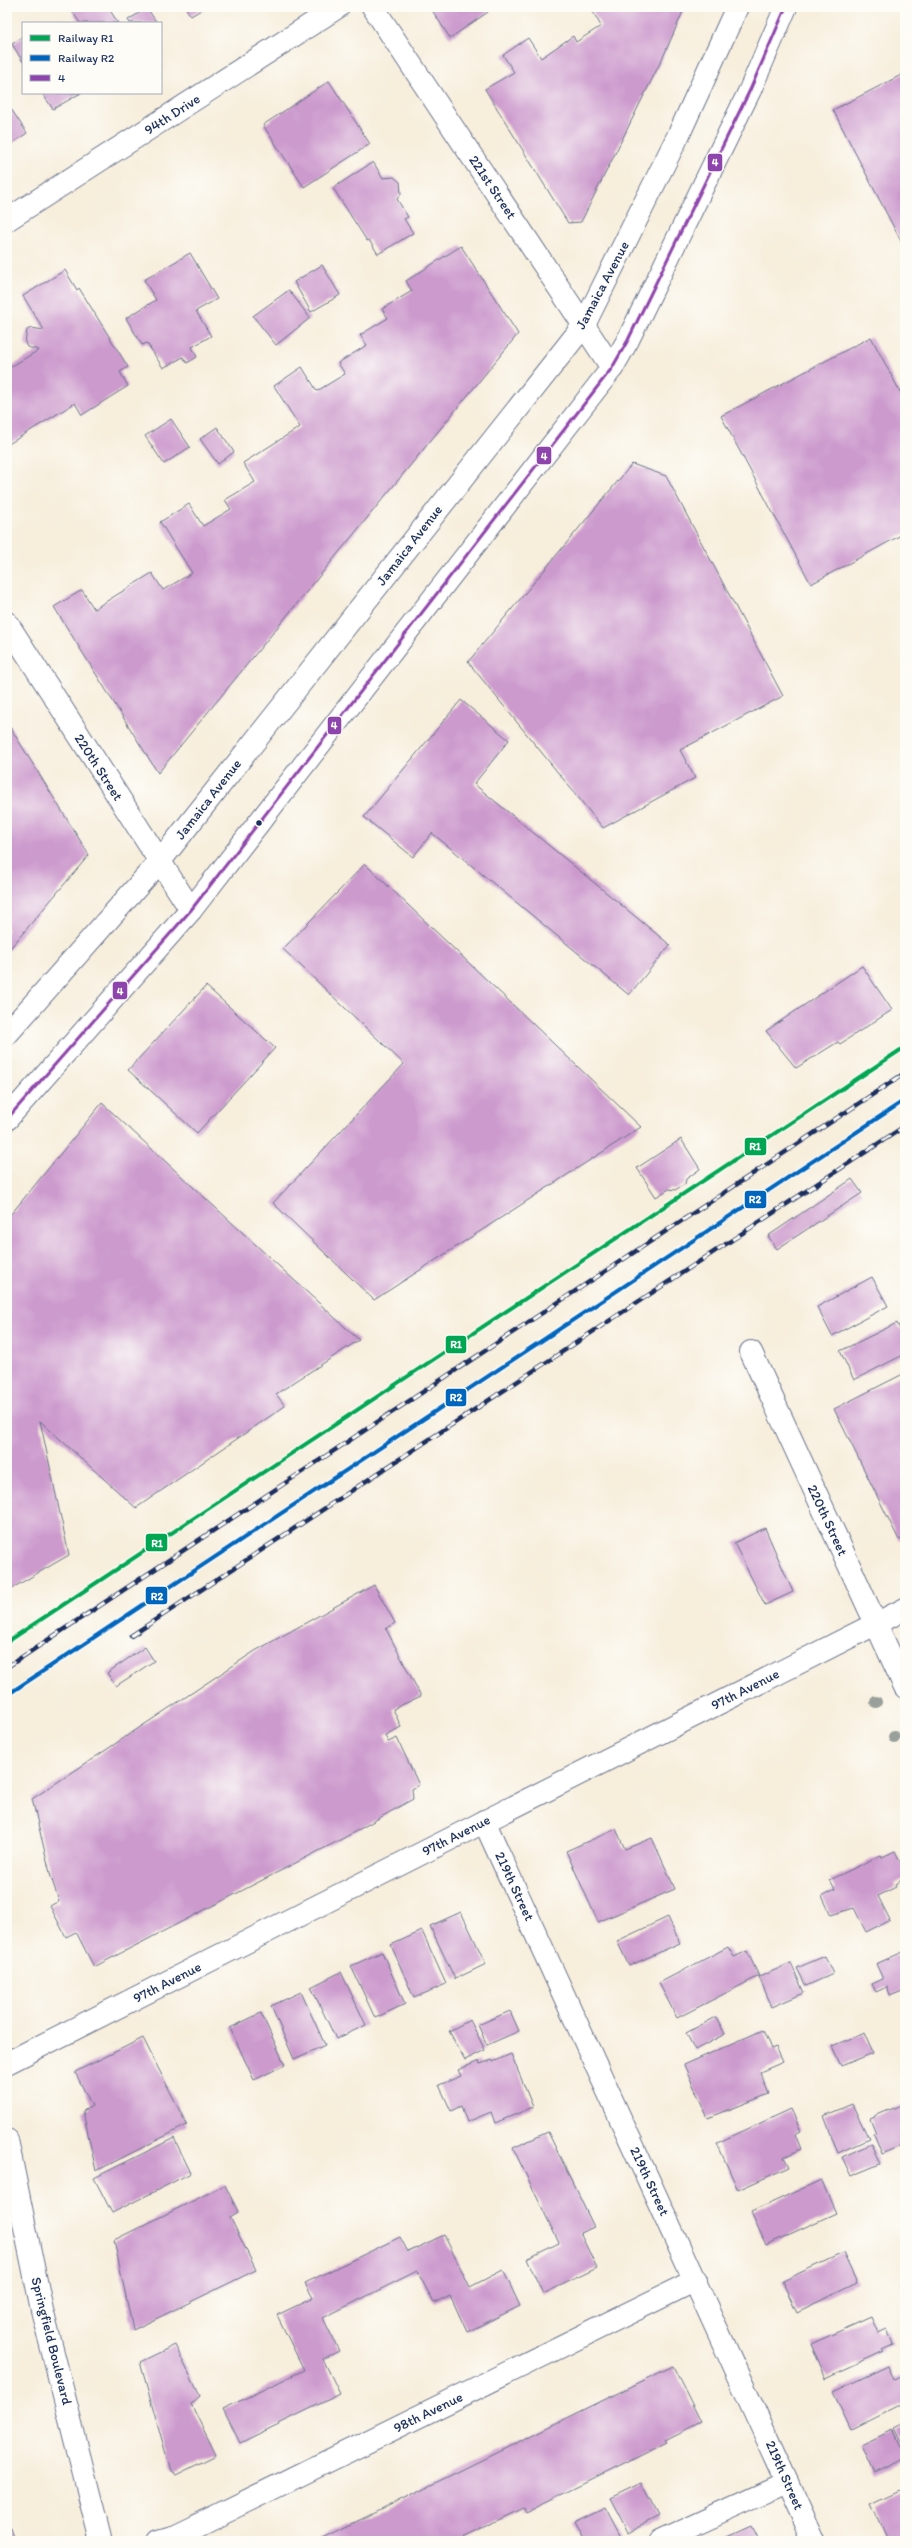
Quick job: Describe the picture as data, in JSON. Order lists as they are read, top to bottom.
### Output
{
  "streets": {
    "street": [
      "94th Drive",
      "221st Street",
      "Jamaica Avenue",
      "220th Street",
      "97th Avenue",
      "219th Street",
      "Springfield Boulevard",
      "98th Avenue"
    ]
  },
  "crossings": [
    ["221st Street", "Jamaica Avenue"],
    ["Jamaica Avenue", "220th Street"],
    ["220th Street", "97th Avenue"],
    ["97th Avenue", "219th Street"],
    ["219th Street", "98th Avenue"]
  ],
  "lines": ["transit line 4", "rail line R1", "rail line R2"],
  "legend": ["Railway R1", "Railway R2", "4"]
}
